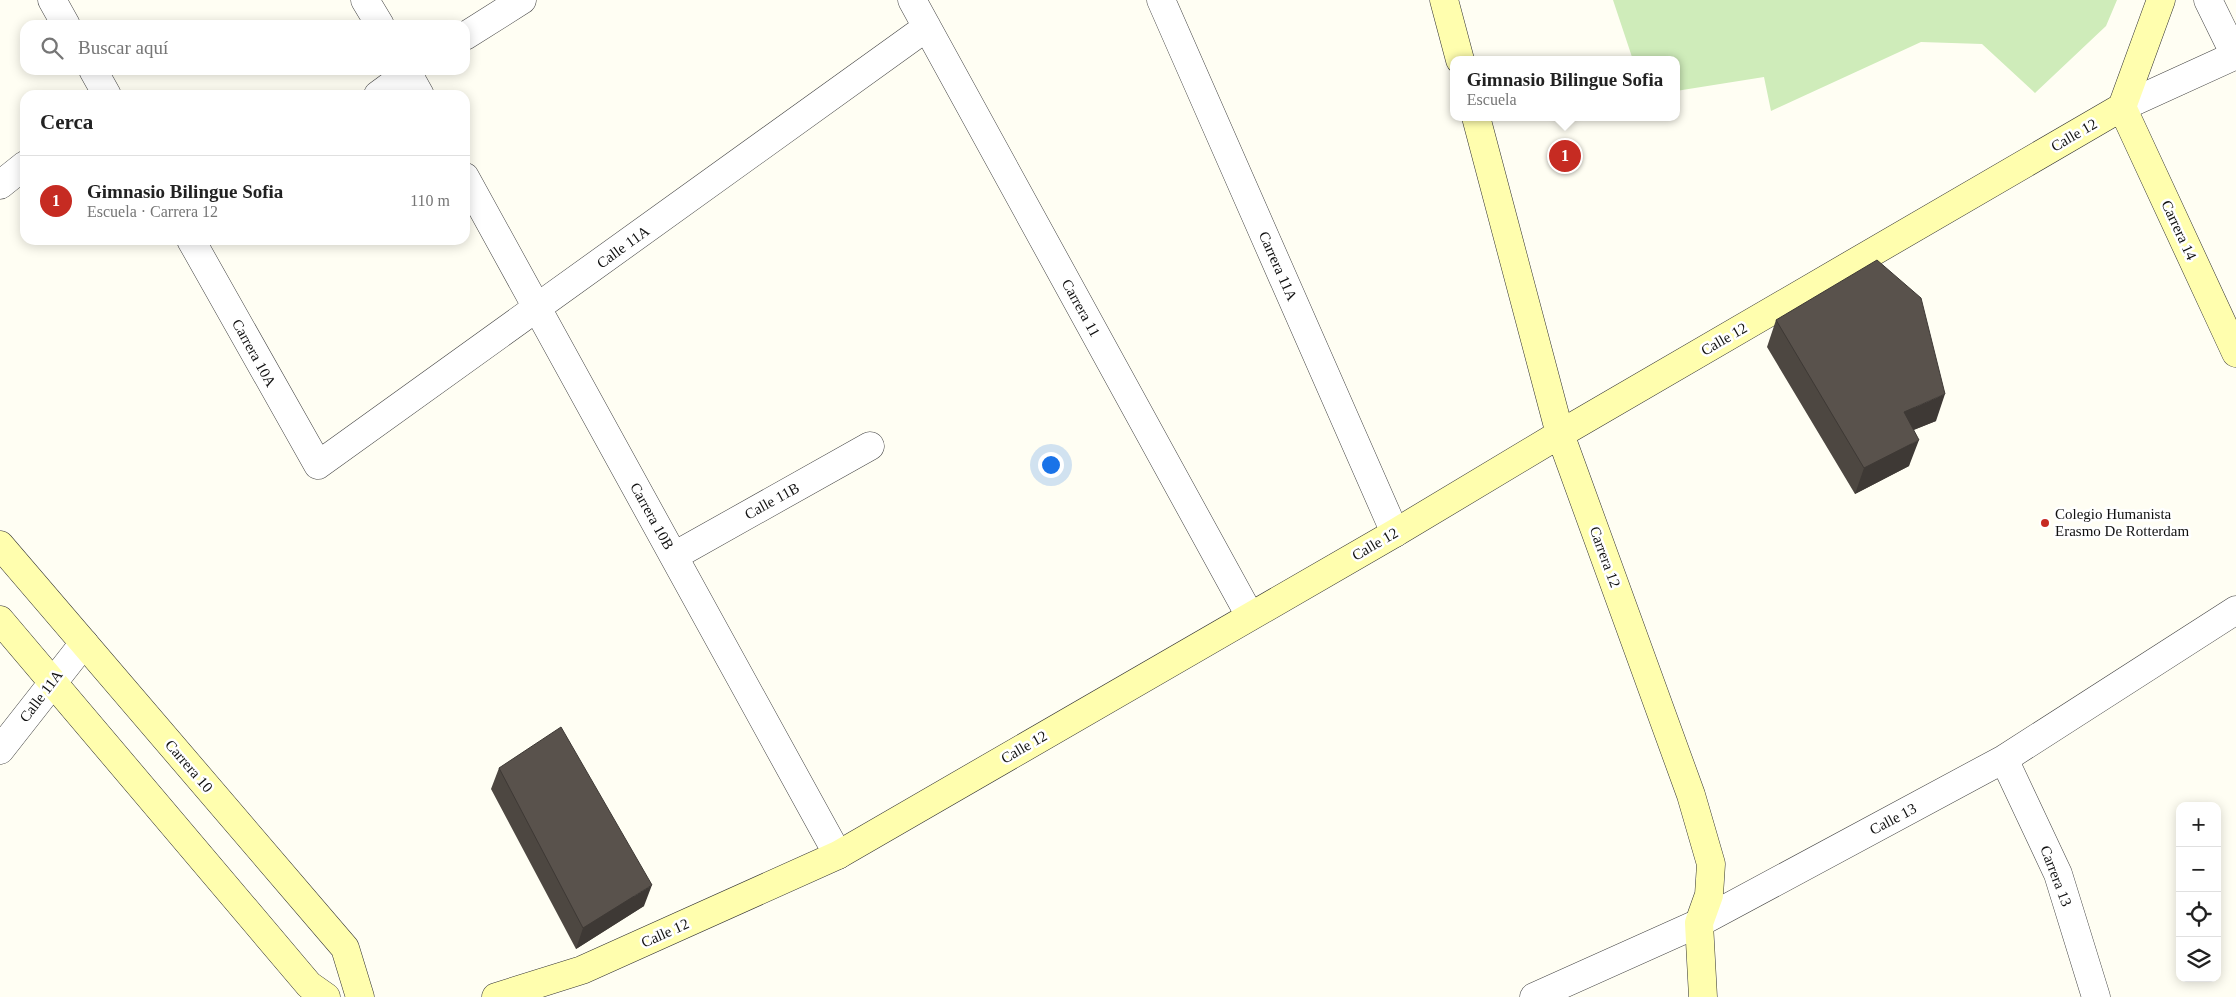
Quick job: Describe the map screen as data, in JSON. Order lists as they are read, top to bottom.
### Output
{
  "streets": {
    "street": [
      "Calle 12",
      "Carrera 14",
      "Calle 11A",
      "Carrera 11A",
      "Carrera 11",
      "Carrera 10A",
      "Calle 11B",
      "Carrera 10B",
      "Carrera 12",
      "Carrera 10",
      "Calle 13",
      "Carrera 13"
    ]
  },
  "crossings": [
    ["Calle 12", "Carrera 14"],
    ["Calle 12", "Carrera 11A"],
    ["Calle 12", "Carrera 11"],
    ["Calle 12", "Carrera 10B"],
    ["Calle 12", "Carrera 12"],
    ["Calle 11A", "Carrera 11"],
    ["Calle 11A", "Carrera 10A"],
    ["Calle 11A", "Carrera 10B"],
    ["Calle 11A", "Carrera 10"],
    ["Calle 11B", "Carrera 10B"],
    ["Carrera 12", "Calle 13"],
    ["Calle 13", "Carrera 13"]
  ],
  "places": ["Colegio Humanista Erasmo De Rotterdam"],
  "page": {
    "search": "Buscar aquí",
    "popup": ["Gimnasio Bilingue Sofia", "Escuela"],
    "heading": "Cerca",
    "pins": "1",
    "list": [
      {
        "mark": "1",
        "name": "Gimnasio Bilingue Sofia",
        "note": "Escuela · Carrera 12",
        "value": "110 m"
      }
    ],
    "map_buttons": ["+", "−"]
  }
}
